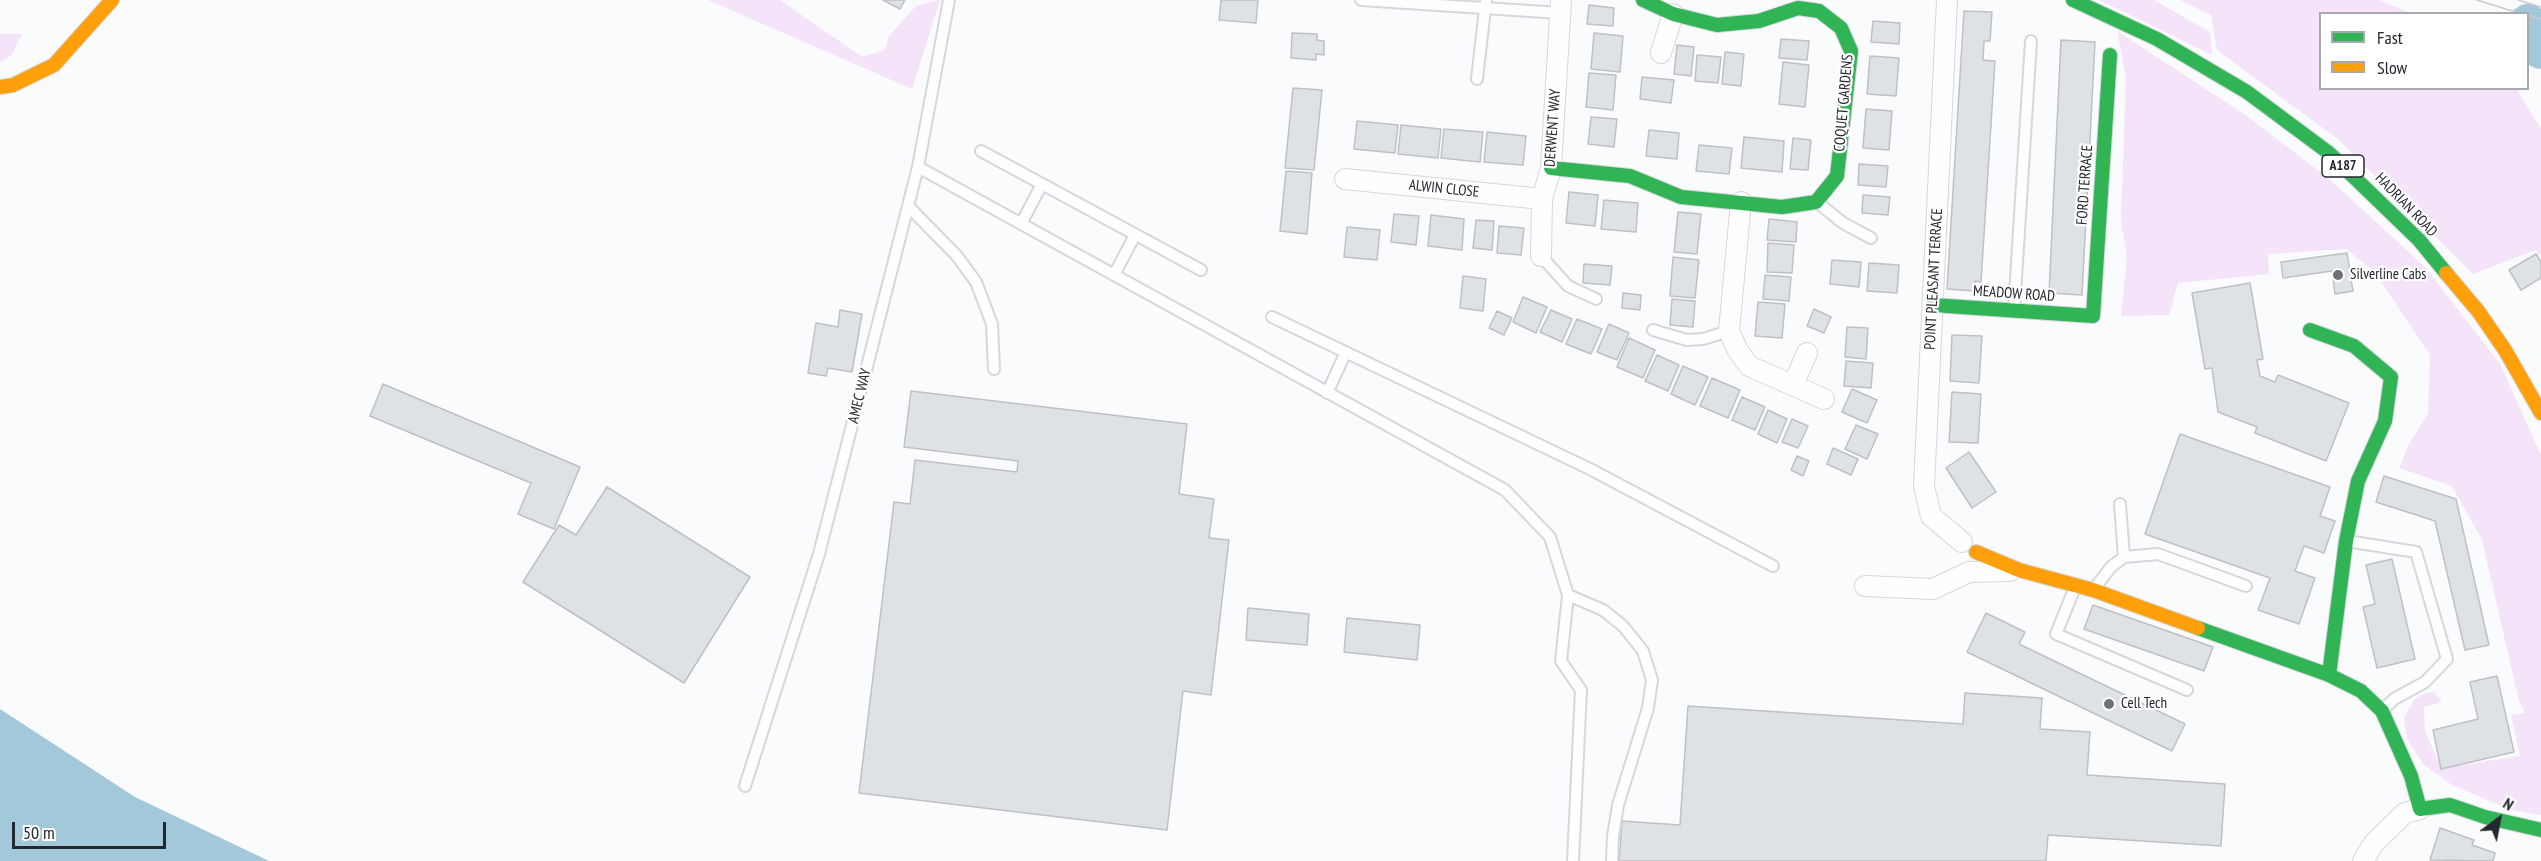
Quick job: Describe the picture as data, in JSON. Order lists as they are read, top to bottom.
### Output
{
  "streets": {
    "street": [
      "COQUET GARDENS",
      "DERWENT WAY",
      "A187",
      "FORD TERRACE",
      "ALWIN CLOSE",
      "HADRIAN ROAD",
      "POINT PLEASANT TERRACE",
      "MEADOW ROAD"
    ],
    "lane": ["AMEC WAY"]
  },
  "crossings": [
    ["DERWENT WAY", "ALWIN CLOSE"],
    ["FORD TERRACE", "MEADOW ROAD"],
    ["POINT PLEASANT TERRACE", "MEADOW ROAD"]
  ],
  "places": ["Silverline Cabs", "Cell Tech"],
  "legend": ["Fast", "Slow"],
  "scale_bar": "50 m",
  "north": "top right"
}
